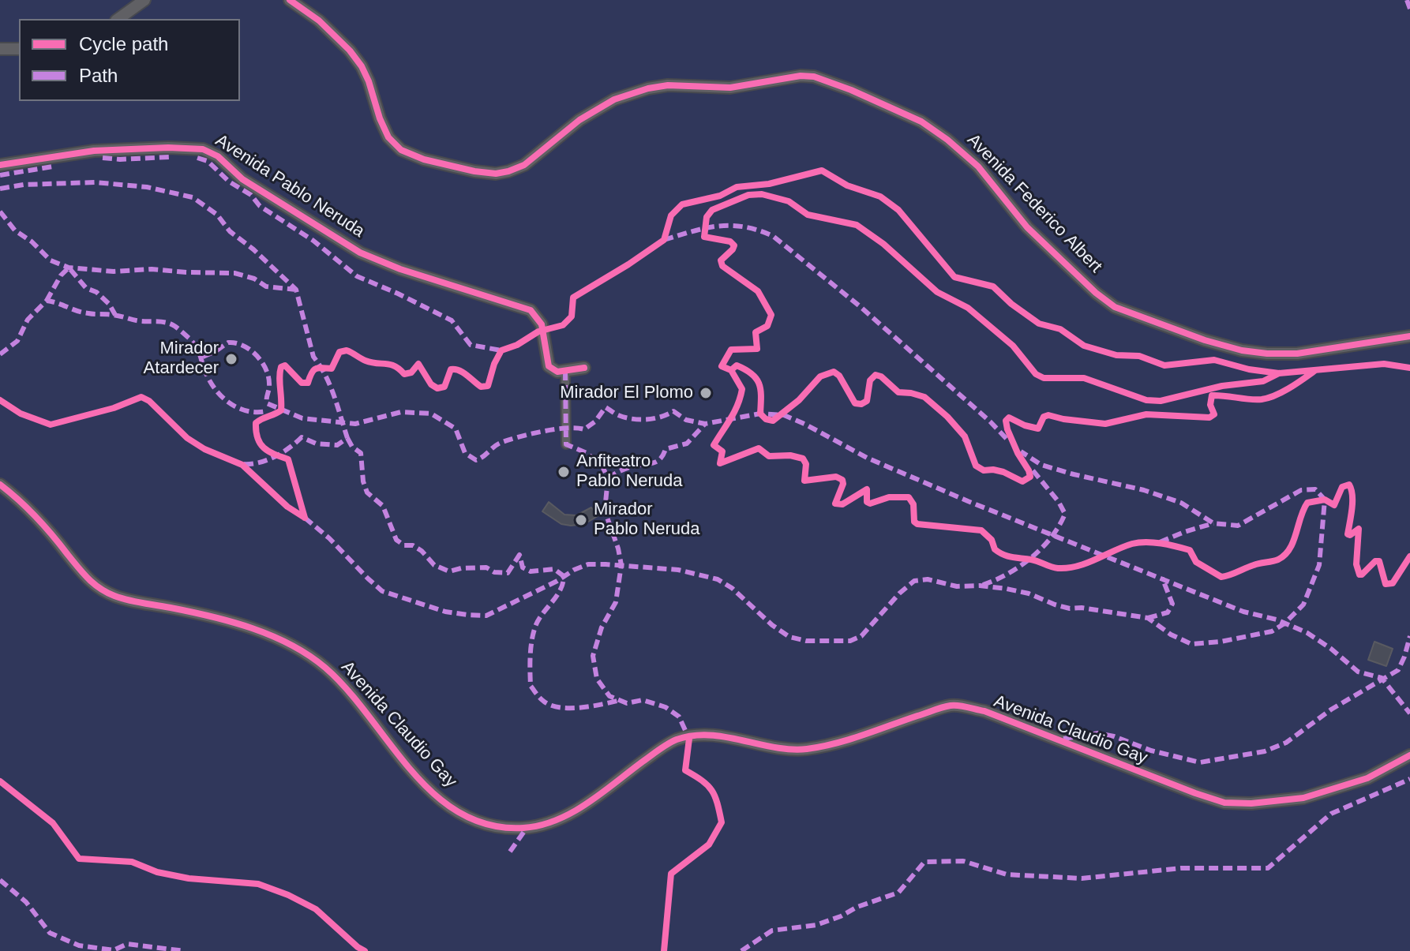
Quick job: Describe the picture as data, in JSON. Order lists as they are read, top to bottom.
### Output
{
  "streets": {
    "street": ["Avenida Pablo Neruda", "Avenida Federico Albert", "Avenida Claudio Gay"]
  },
  "places": [
    "Mirador Atardecer",
    "Mirador El Plomo",
    "Anfiteatro Pablo Neruda",
    "Mirador Pablo Neruda"
  ],
  "legend": ["Cycle path", "Path"]
}
